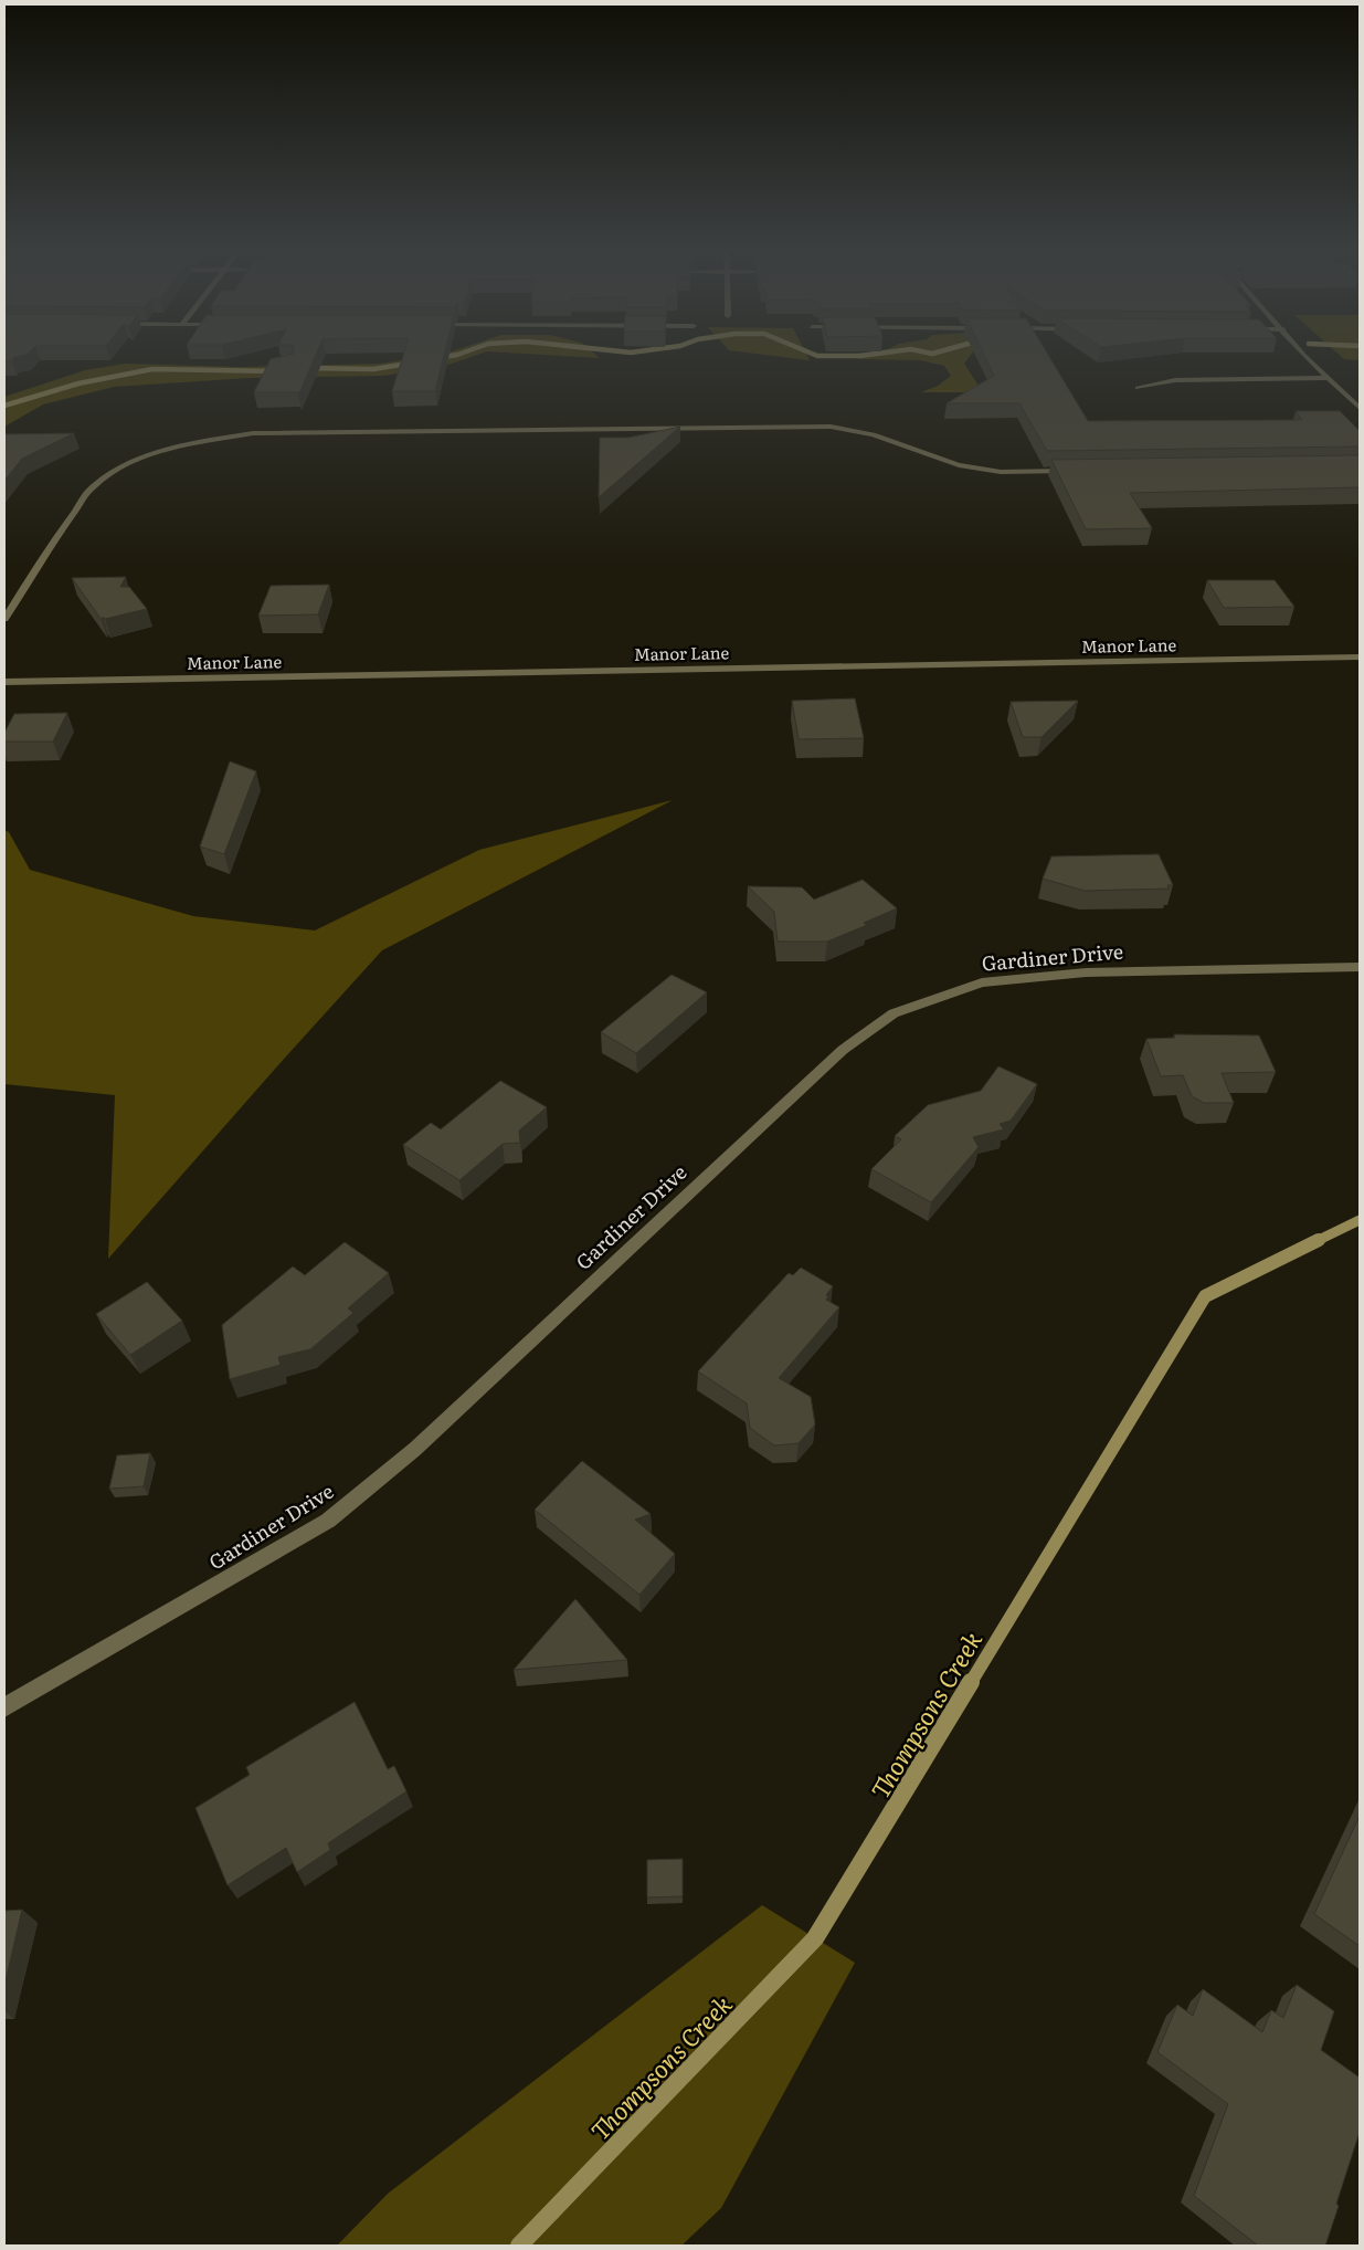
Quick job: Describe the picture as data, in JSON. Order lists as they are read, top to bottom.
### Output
{
  "streets": {
    "street": ["Manor Lane", "Gardiner Drive"]
  },
  "water": ["Thompsons Creek"]
}
